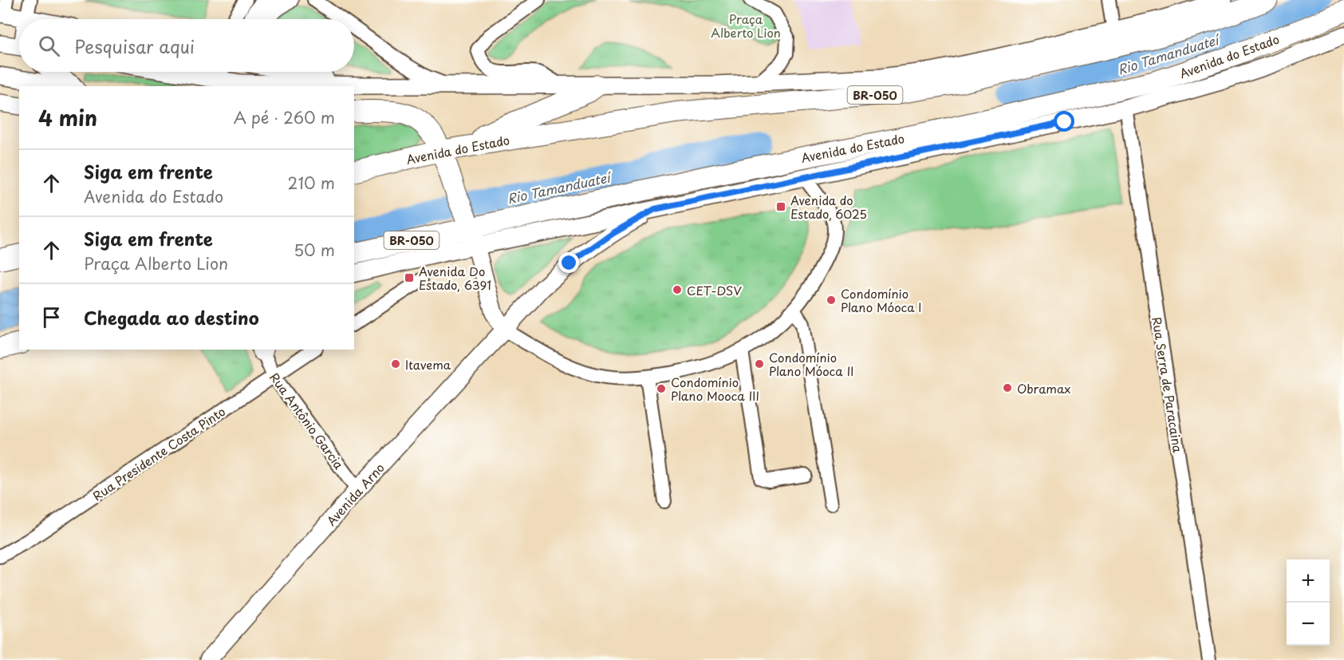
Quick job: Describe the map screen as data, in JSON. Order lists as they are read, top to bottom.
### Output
{
  "streets": {
    "highway": ["Avenida do Estado", "BR-050"],
    "main road": ["Avenida Arno"],
    "street": ["Rua Serra de Paracaina", "Rua Antônio Garcia", "Rua Presidente Costa Pinto"]
  },
  "crossings": [
    ["Avenida do Estado", "Rua Serra de Paracaina"],
    ["Rua Antônio Garcia", "Rua Presidente Costa Pinto"],
    ["Rua Antônio Garcia", "Avenida Arno"]
  ],
  "water": ["Rio Tamanduateí"],
  "parks": ["Praça Alberto Lion"],
  "places": {
    "transit": ["Avenida do Estado, 6025", "Avenida Do Estado, 6391"],
    "other": [
      "CET-DSV",
      "Condomínio Plano Móoca I",
      "Itavema",
      "Condomínio Plano Móoca II",
      "Obramax",
      "Condomínio Plano Mooca III"
    ]
  },
  "page": {
    "search": "Pesquisar aqui",
    "heading": ["4 min", "A pé · 260 m"],
    "list": [
      ["Siga em frente", "Avenida do Estado", "210 m"],
      ["Siga em frente", "Praça Alberto Lion", "50 m"],
      "Chegada ao destino"
    ],
    "map_buttons": ["+", "−"]
  }
}
